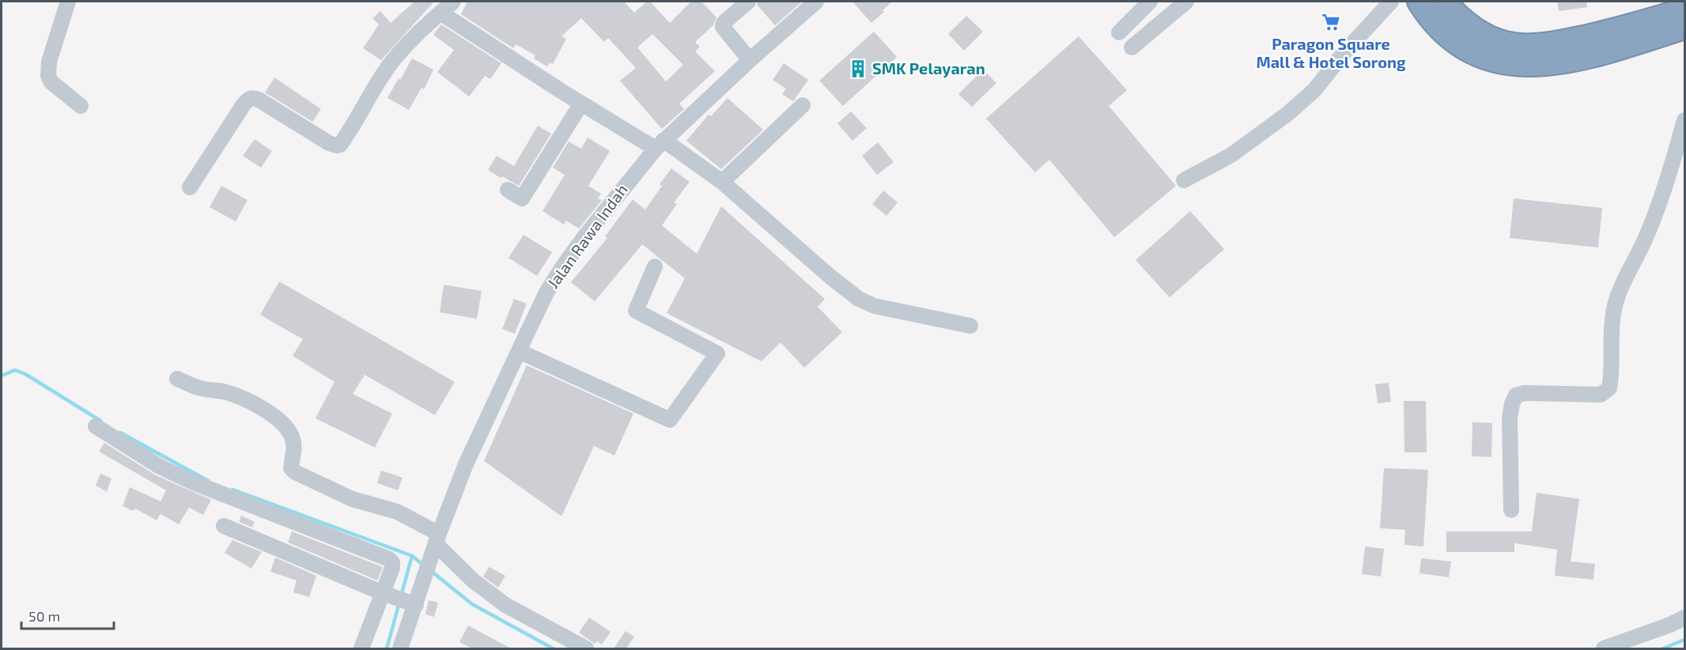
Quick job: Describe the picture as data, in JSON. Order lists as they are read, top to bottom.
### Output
{
  "streets": {
    "street": ["Jalan Rawa Indah"]
  },
  "places": {
    "supermarket": ["Paragon Square Mall & Hotel Sorong"],
    "building": ["SMK Pelayaran"]
  },
  "scale_bar": "50 m"
}
